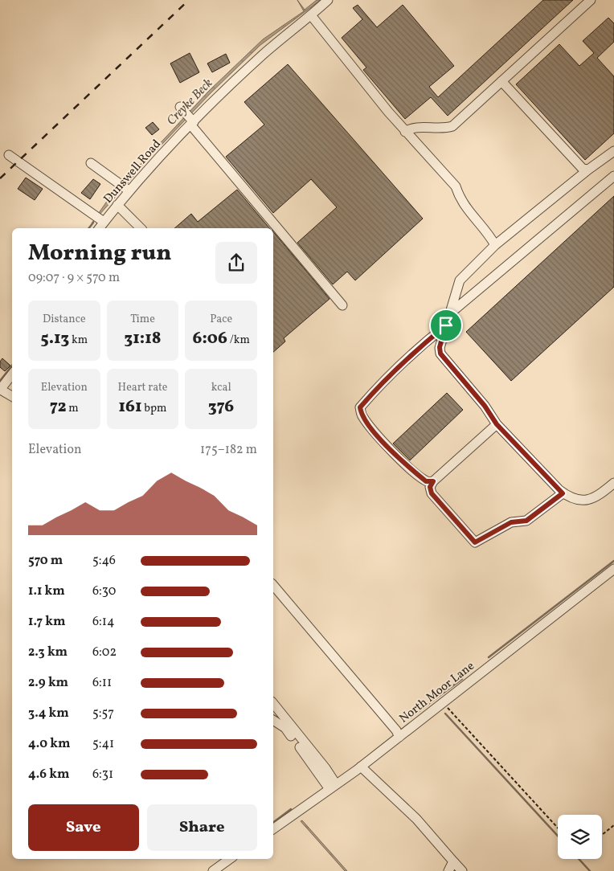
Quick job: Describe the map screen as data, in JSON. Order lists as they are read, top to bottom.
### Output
{
  "streets": {
    "street": ["Dunswell Road", "North Moor Lane"]
  },
  "water": ["Creyke Beck"],
  "page": {
    "heading": ["Morning run", "09:07 · 9 × 570 m"],
    "stats": [
      ["Distance", "5.13 km"],
      ["Time", "31:18"],
      ["Pace", "6:06 /km"],
      ["Elevation", "72 m"],
      ["Heart rate", "161 bpm"],
      ["kcal", "376"]
    ],
    "chart": ["Elevation", "175–182 m"],
    "list": [
      {
        "name": "570 m",
        "note": "5:46"
      },
      {
        "name": "1.1 km",
        "note": "6:30"
      },
      {
        "name": "1.7 km",
        "note": "6:14"
      },
      {
        "name": "2.3 km",
        "note": "6:02"
      },
      {
        "name": "2.9 km",
        "note": "6:11"
      },
      {
        "name": "3.4 km",
        "note": "5:57"
      },
      {
        "name": "4.0 km",
        "note": "5:41"
      },
      {
        "name": "4.6 km",
        "note": "6:31"
      }
    ],
    "buttons": ["Save", "Share"]
  }
}
